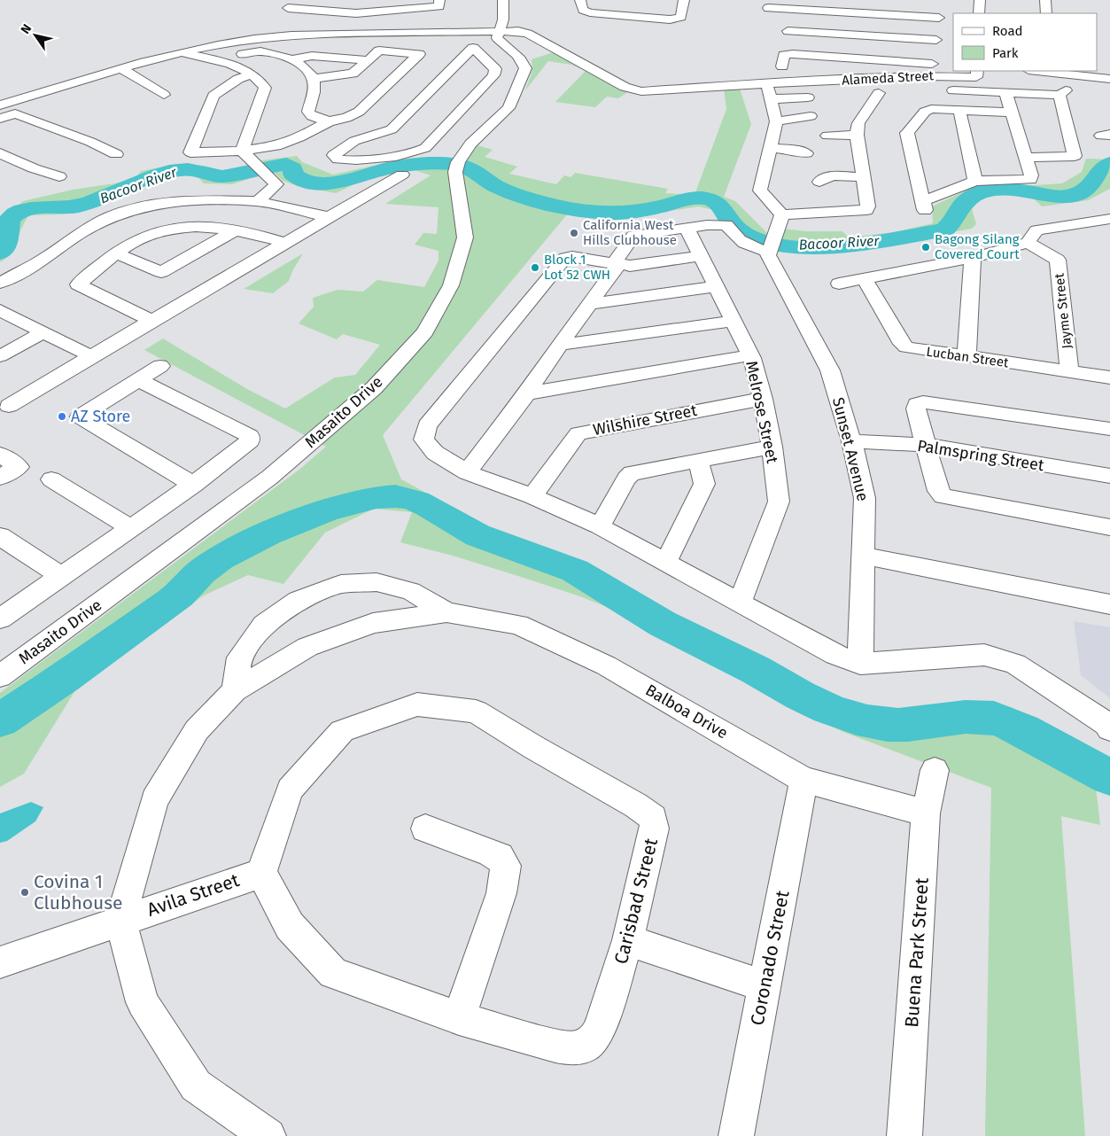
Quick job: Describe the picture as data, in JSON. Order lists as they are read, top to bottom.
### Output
{
  "streets": {
    "street": [
      "Alameda Street",
      "Jayme Street",
      "Lucban Street",
      "Masaito Drive",
      "Melrose Street",
      "Wilshire Street",
      "Sunset Avenue",
      "Palmspring Street",
      "Balboa Drive",
      "Avila Street",
      "Carisbad Street",
      "Buena Park Street",
      "Coronado Street"
    ]
  },
  "crossings": [
    ["Jayme Street", "Lucban Street"],
    ["Melrose Street", "Wilshire Street"],
    ["Sunset Avenue", "Palmspring Street"],
    ["Balboa Drive", "Avila Street"],
    ["Balboa Drive", "Buena Park Street"],
    ["Balboa Drive", "Coronado Street"],
    ["Avila Street", "Carisbad Street"]
  ],
  "water": ["Bacoor River"],
  "places": [
    "California West Hills Clubhouse",
    "Bagong Silang Covered Court",
    "Block 1 Lot 52 CWH",
    "AZ Store",
    "Covina 1 Clubhouse"
  ],
  "legend": ["Road", "Park"],
  "north": "top left"
}
